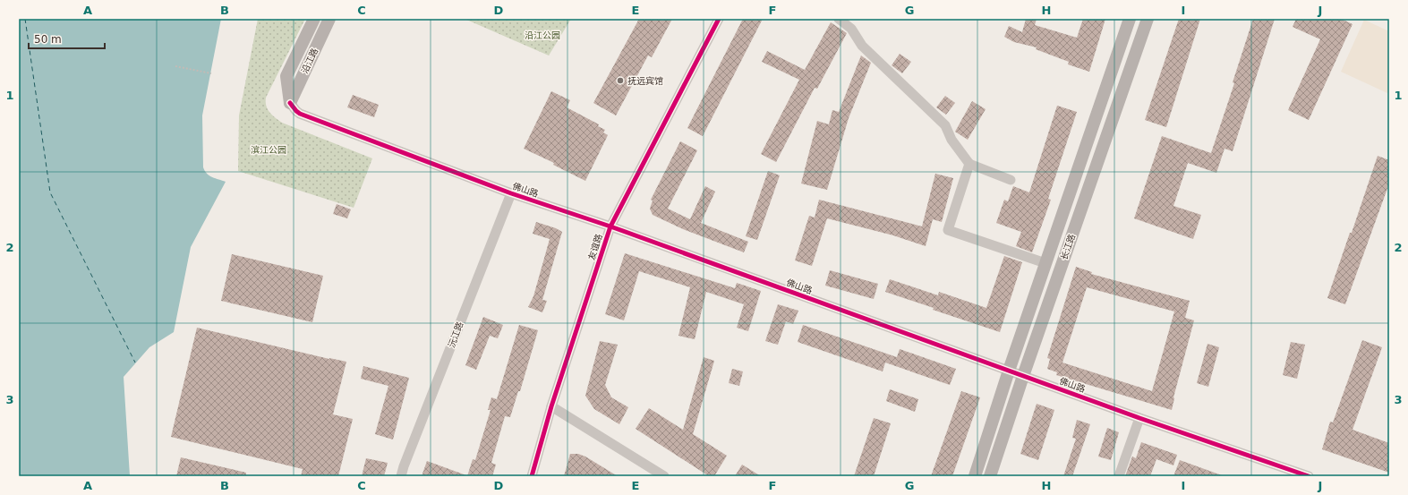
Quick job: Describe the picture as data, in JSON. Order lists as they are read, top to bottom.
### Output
{
  "streets": {
    "main road": ["沿江路", "长江路"],
    "street": ["佛山路", "友谊路", "沅江路"]
  },
  "crossings": [
    ["沿江路", "佛山路"],
    ["佛山路", "友谊路"],
    ["佛山路", "长江路"],
    ["佛山路", "沅江路"]
  ],
  "parks": ["沿江公园", "滨江公园"],
  "places": ["抚远宾馆"],
  "scale_bar": "50 m",
  "grid": {
    "columns": [
      "A",
      "B",
      "C",
      "D",
      "E",
      "F",
      "G",
      "H",
      "I",
      "J"
    ],
    "rows": ["1", "2", "3"]
  }
}
